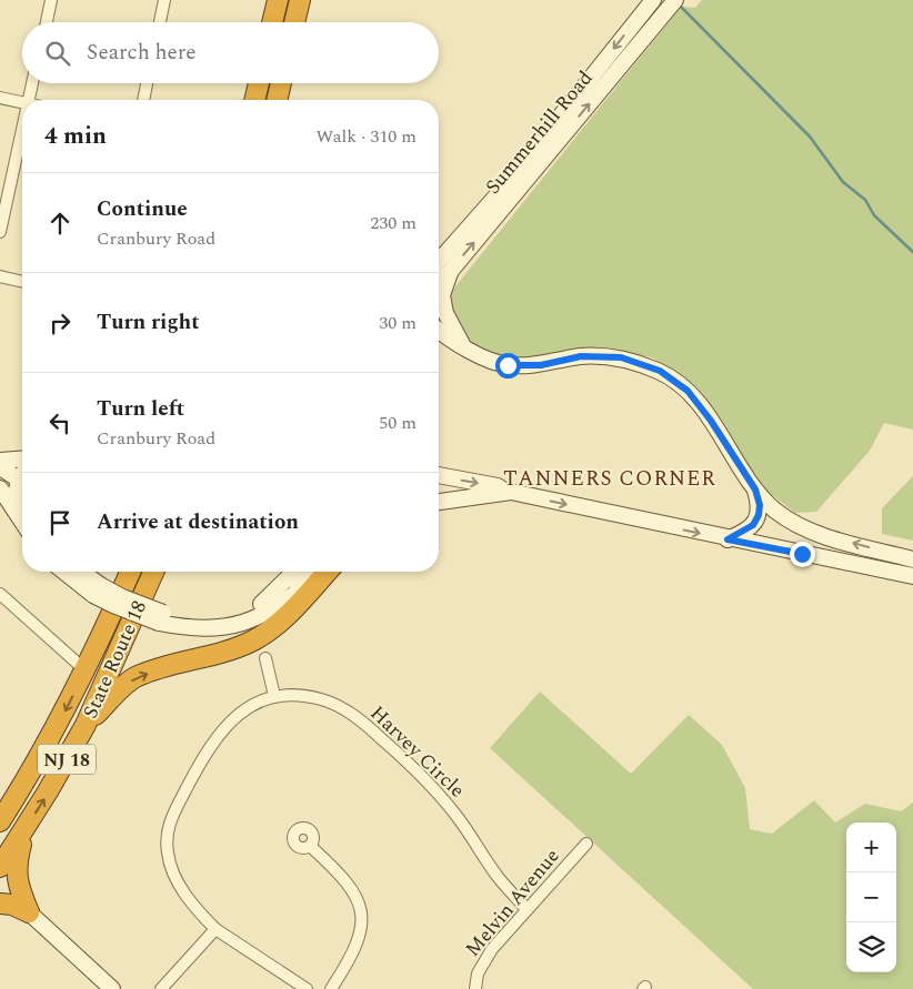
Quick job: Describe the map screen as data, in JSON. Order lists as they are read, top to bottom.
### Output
{
  "streets": {
    "highway": ["State Route 18", "NJ 18"],
    "main road": ["Summerhill Road"],
    "street": ["Harvey Circle", "Melvin Avenue"]
  },
  "crossings": [
    ["Harvey Circle", "Melvin Avenue"]
  ],
  "districts": ["TANNERS CORNER"],
  "page": {
    "search": "Search here",
    "heading": ["4 min", "Walk · 310 m"],
    "list": [
      ["Continue", "Cranbury Road", "230 m"],
      ["Turn right", "30 m"],
      ["Turn left", "Cranbury Road", "50 m"],
      "Arrive at destination"
    ],
    "map_buttons": ["+", "−"]
  }
}
